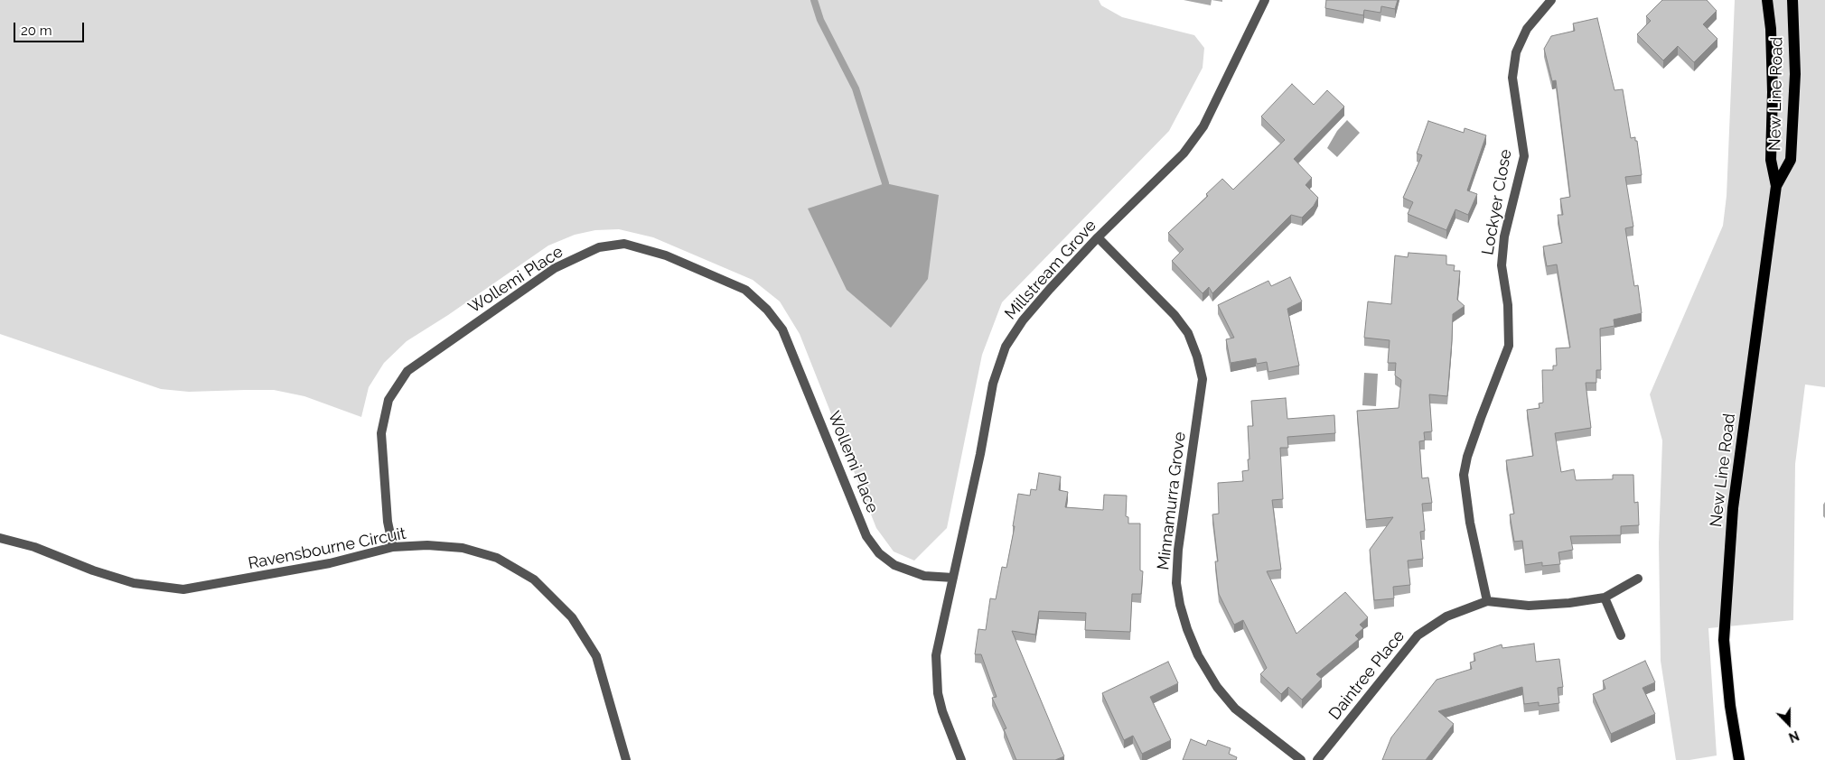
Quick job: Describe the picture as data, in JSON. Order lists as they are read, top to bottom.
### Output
{
  "streets": {
    "main road": ["New Line Road"],
    "street": [
      "Lockyer Close",
      "Millstream Grove",
      "Wollemi Place",
      "Minnamurra Grove",
      "Ravensbourne Circuit",
      "Daintree Place"
    ]
  },
  "crossings": [
    ["Lockyer Close", "Daintree Place"],
    ["Millstream Grove", "Wollemi Place"],
    ["Millstream Grove", "Minnamurra Grove"],
    ["Wollemi Place", "Ravensbourne Circuit"]
  ],
  "scale_bar": "20 m",
  "north": "bottom"
}
